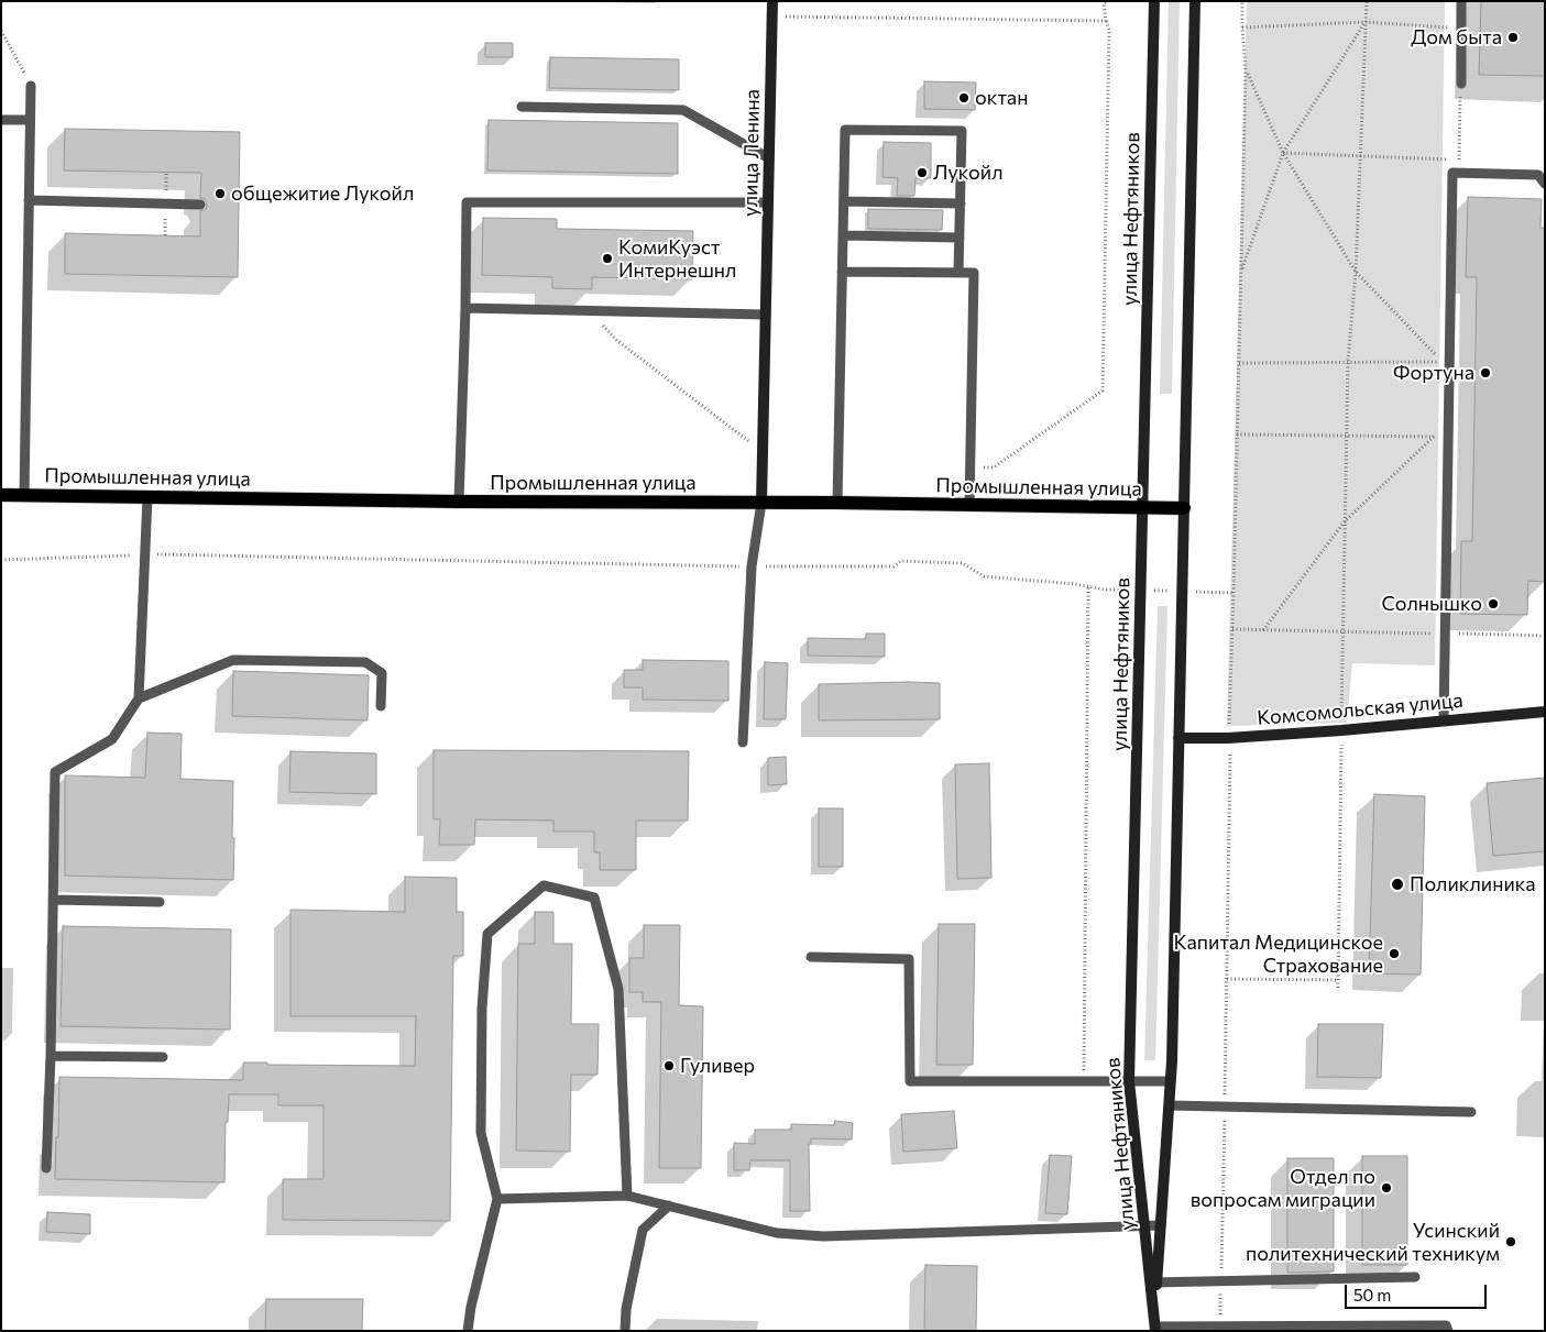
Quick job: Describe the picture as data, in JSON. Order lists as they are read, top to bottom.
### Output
{
  "streets": {
    "main road": [
      "улица Ленина",
      "улица Нефтяников",
      "Промышленная улица",
      "Комсомольская улица"
    ]
  },
  "crossings": [
    ["улица Ленина", "Промышленная улица"],
    ["улица Нефтяников", "Промышленная улица"],
    ["улица Нефтяников", "Комсомольская улица"]
  ],
  "places": [
    "Дом быта",
    "октан",
    "Лукойл",
    "общежитие Лукойл",
    "КомиКуэст Интернешнл",
    "Фортуна",
    "Солнышко",
    "Поликлиника",
    "Капитал Медицинское Страхование",
    "Гуливер",
    "Отдел по вопросам миграции",
    "Усинский политехнический техникум"
  ],
  "scale_bar": "50 m"
}
